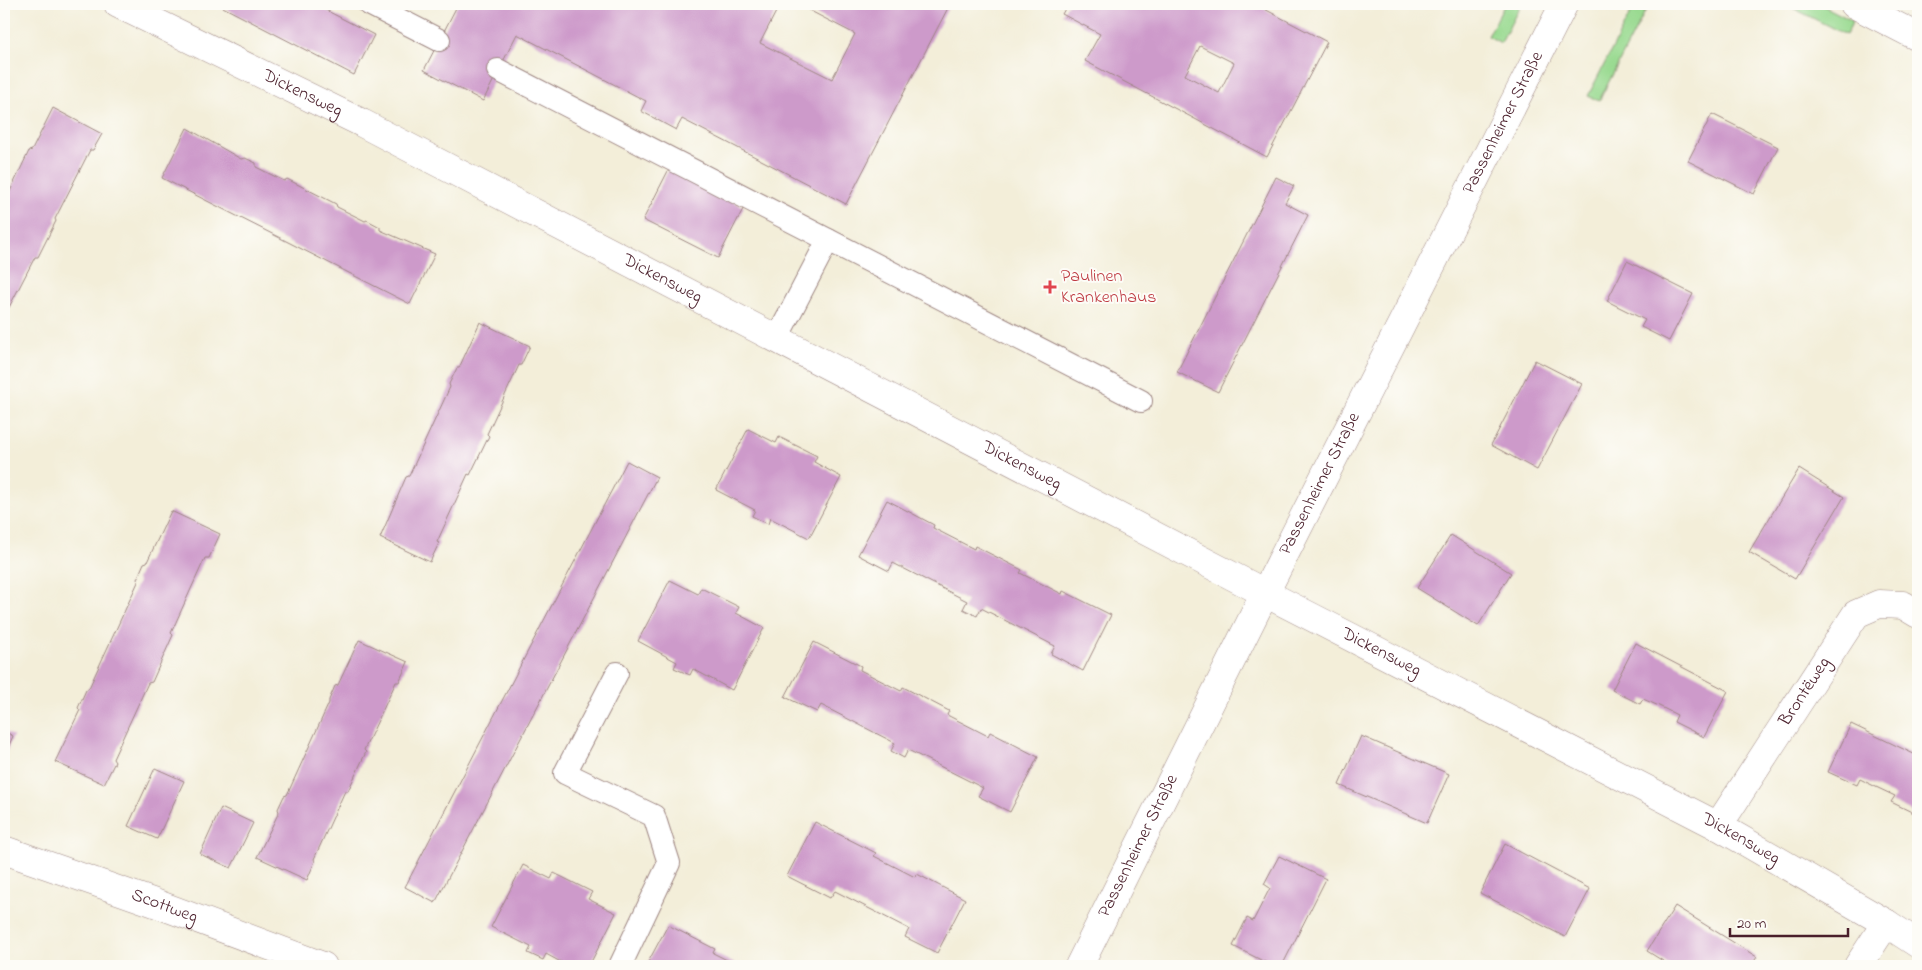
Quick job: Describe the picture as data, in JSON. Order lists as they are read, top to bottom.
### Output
{
  "streets": {
    "street": [
      "Dickensweg",
      "Passenheimer Straße",
      "Brontëweg",
      "Scottweg"
    ]
  },
  "crossings": [
    ["Dickensweg", "Passenheimer Straße"],
    ["Dickensweg", "Brontëweg"]
  ],
  "places": {
    "health": ["Paulinen Krankenhaus"]
  },
  "scale_bar": "20 m"
}
